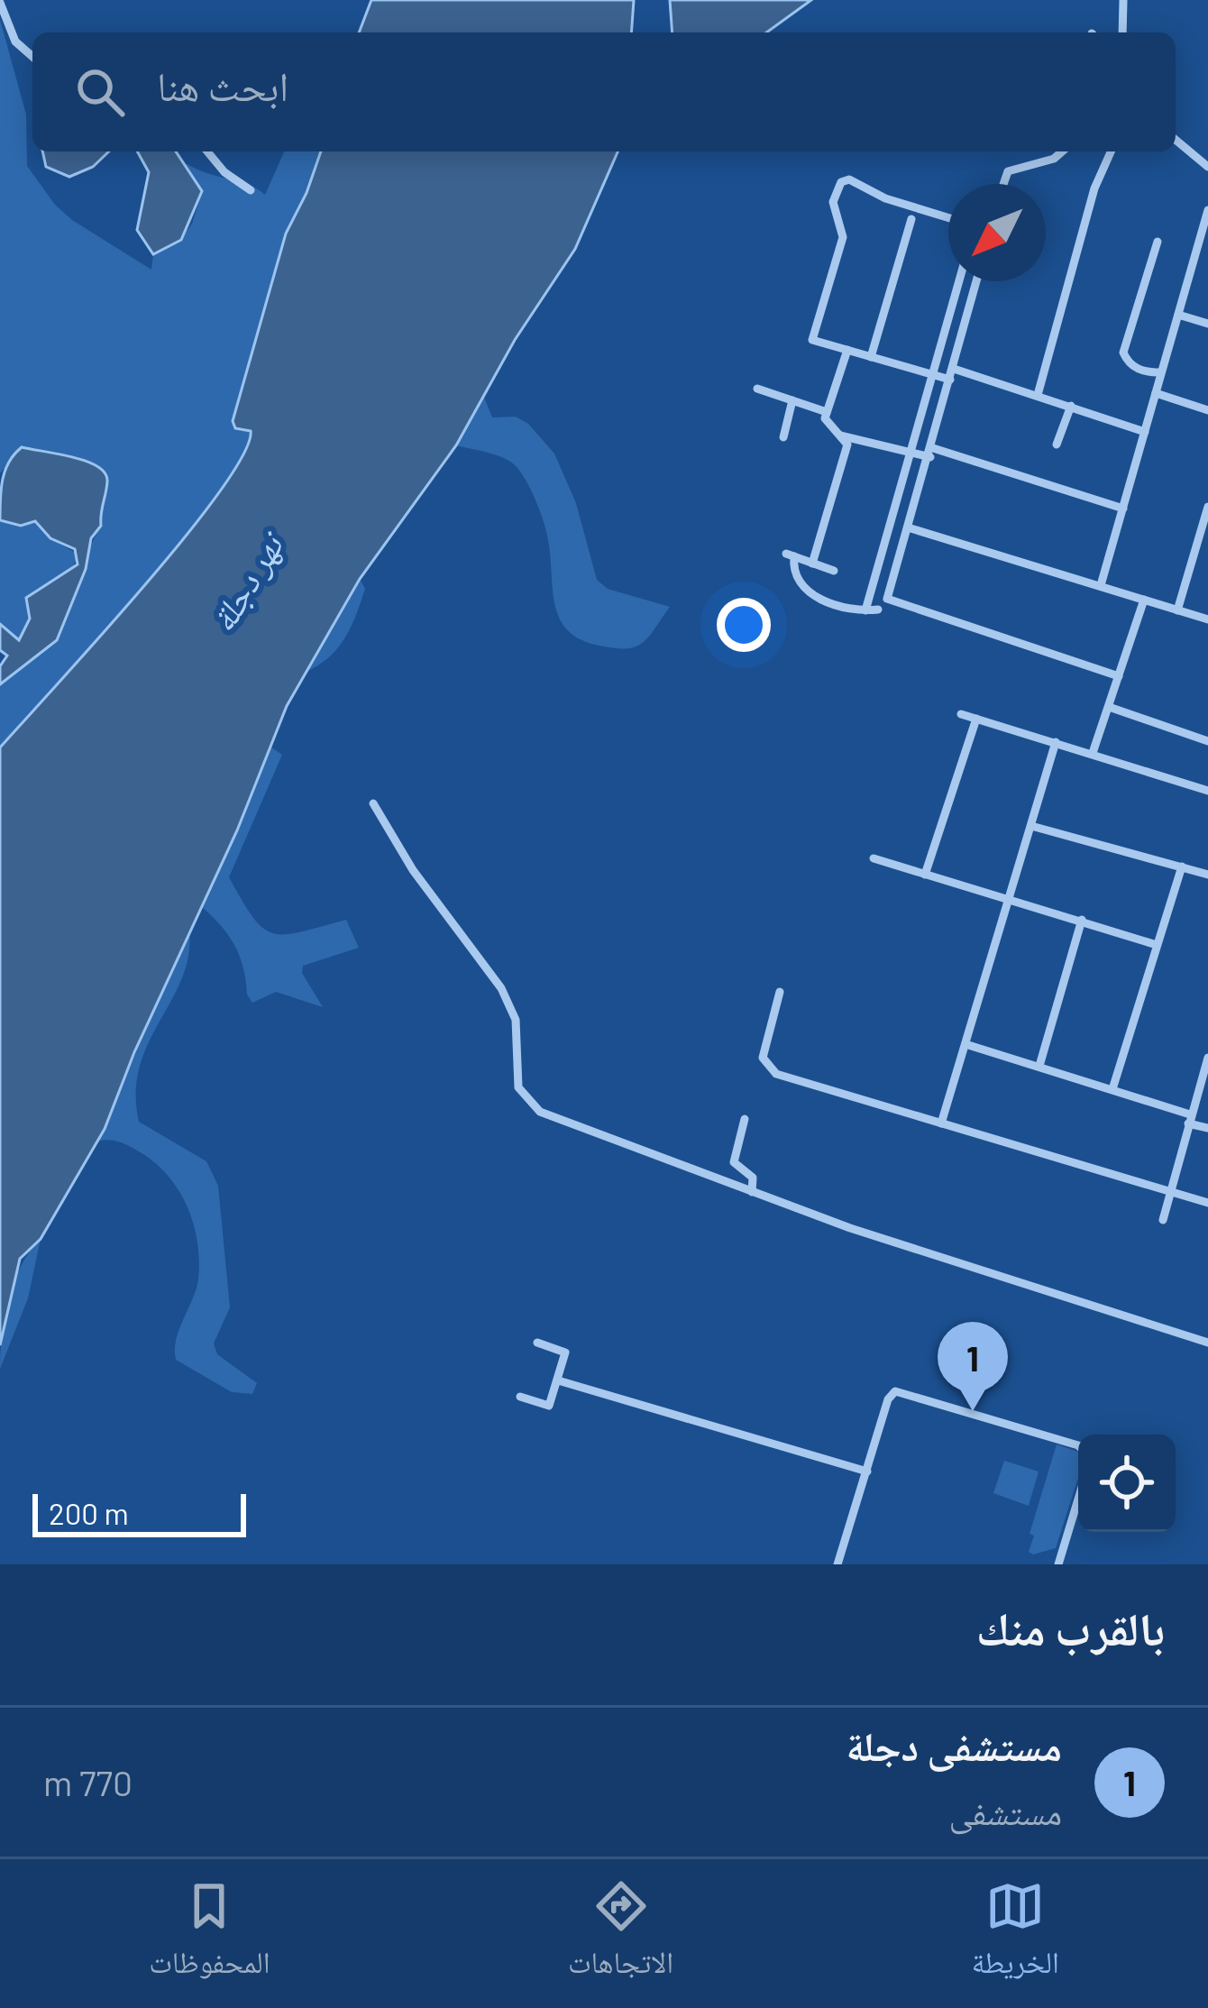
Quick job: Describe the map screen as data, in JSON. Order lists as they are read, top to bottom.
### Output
{
  "water": ["نهر دجلة"],
  "scale_bar": "200 m",
  "north": "bottom left",
  "page": {
    "search": "ابحث هنا",
    "pins": "1",
    "scale": "200 m",
    "heading": "بالقرب منك",
    "list": [
      {
        "mark": "1",
        "name": "مستشفى دجلة",
        "note": "مستشفى",
        "value": "770 m"
      }
    ],
    "nav": ["الخريطة", "الاتجاهات", "المحفوظات"]
  }
}
